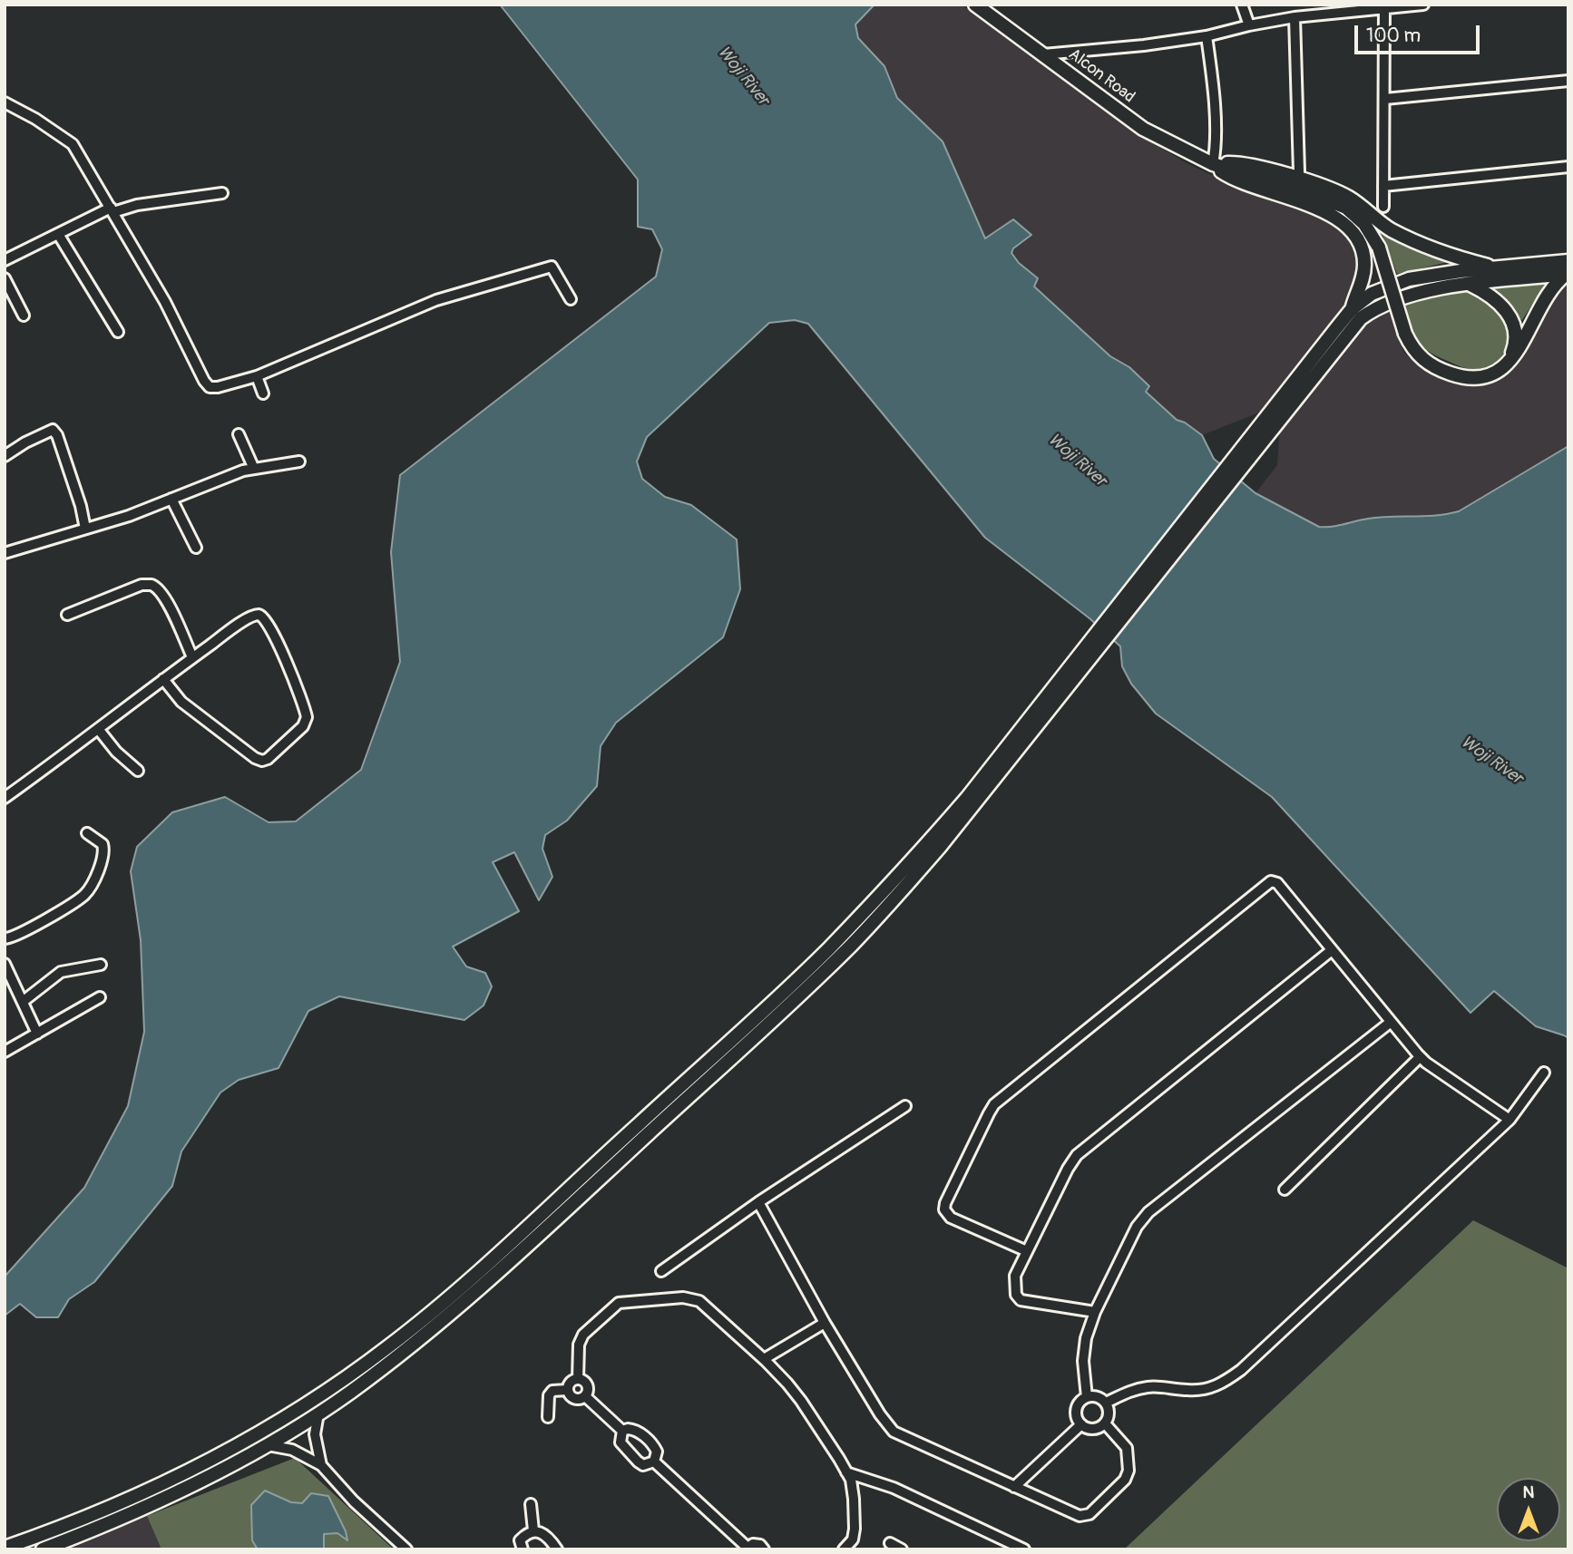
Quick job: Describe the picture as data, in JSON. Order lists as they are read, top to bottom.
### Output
{
  "streets": {
    "main road": ["Alcon Road"]
  },
  "water": ["Woji River"],
  "scale_bar": "100 m",
  "north": "top"
}
